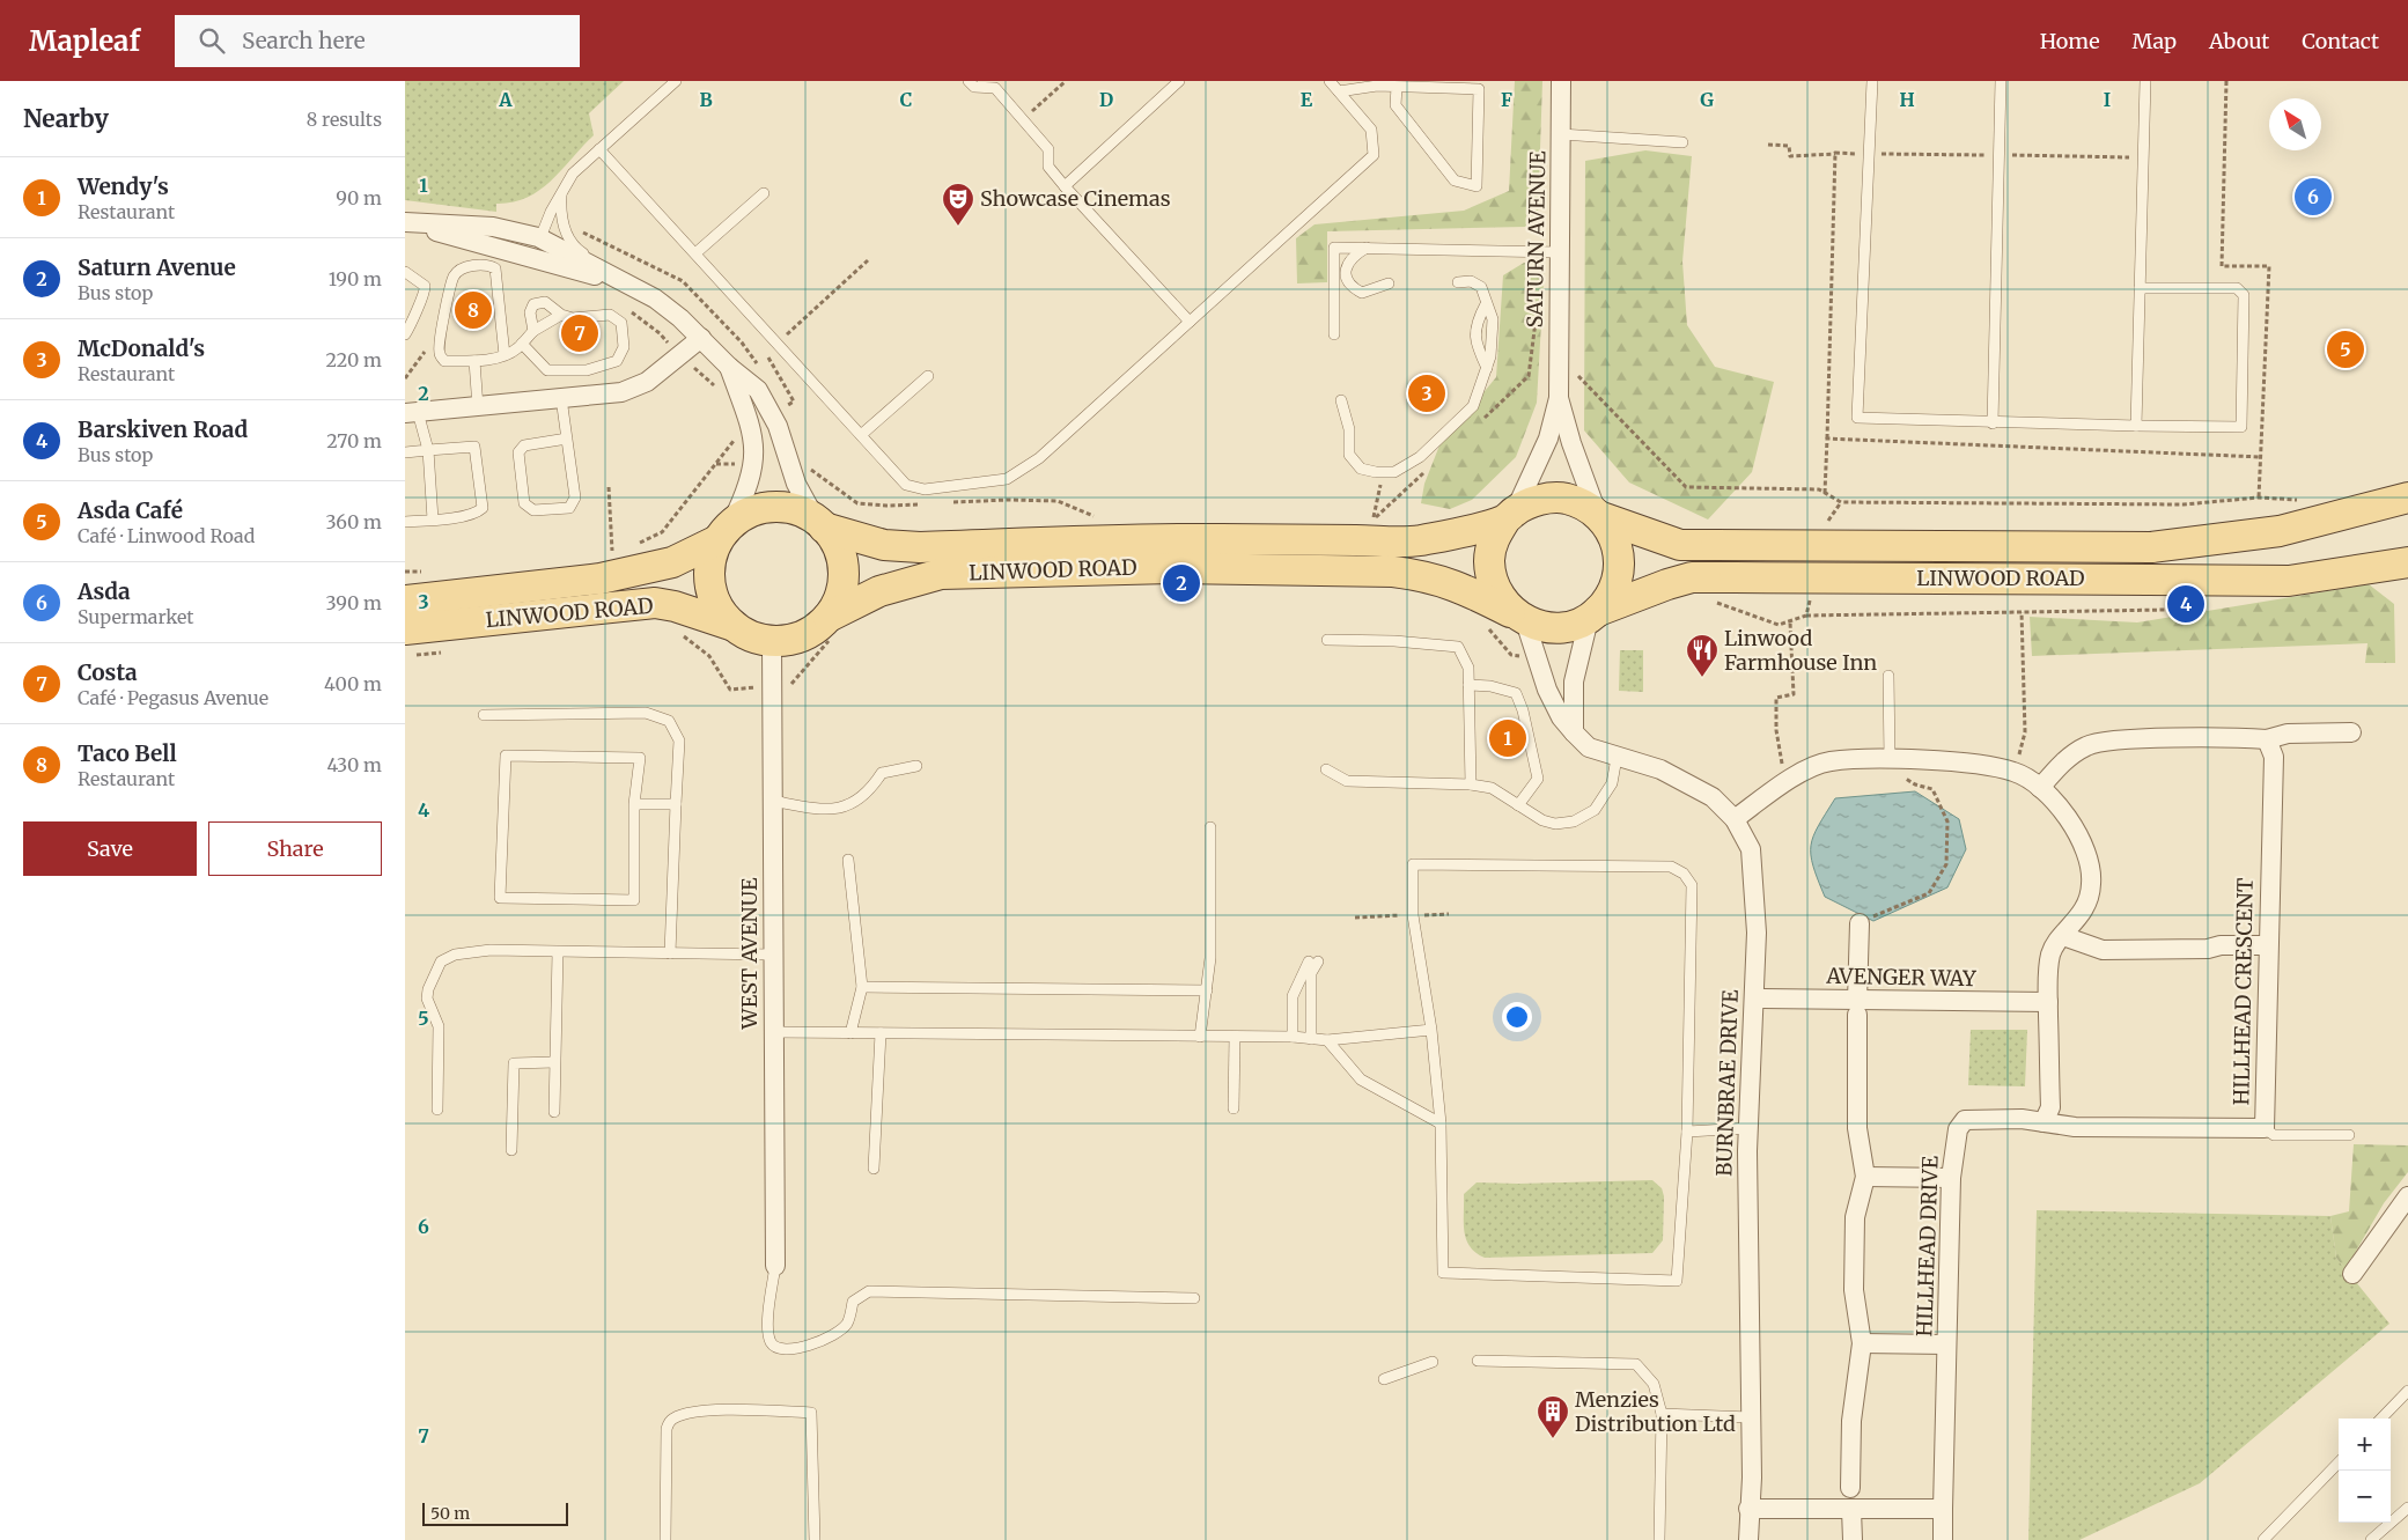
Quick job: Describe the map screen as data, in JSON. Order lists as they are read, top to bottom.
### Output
{
  "streets": {
    "main road": ["LINWOOD ROAD"],
    "street": [
      "SATURN AVENUE",
      "WEST AVENUE",
      "AVENGER WAY",
      "HILLHEAD CRESCENT",
      "BURNBRAE DRIVE",
      "HILLHEAD DRIVE"
    ]
  },
  "crossings": [
    ["SATURN AVENUE", "LINWOOD ROAD"],
    ["SATURN AVENUE", "BURNBRAE DRIVE"],
    ["LINWOOD ROAD", "WEST AVENUE"],
    ["LINWOOD ROAD", "BURNBRAE DRIVE"],
    ["AVENGER WAY", "BURNBRAE DRIVE"],
    ["HILLHEAD CRESCENT", "HILLHEAD DRIVE"]
  ],
  "places": {
    "theatre": ["Showcase Cinemas"],
    "restaurant": ["Linwood Farmhouse Inn"],
    "building": ["Menzies Distribution Ltd"]
  },
  "scale_bar": "50 m",
  "north": "top left",
  "page": {
    "header": "Mapleaf",
    "search": "Search here",
    "nav": [
      "Home",
      "Map",
      "About",
      "Contact"
    ],
    "heading": ["Nearby", "8 results"],
    "list": [
      {
        "mark": "1",
        "name": "Wendy's",
        "note": "Restaurant",
        "value": "90 m"
      },
      {
        "mark": "2",
        "name": "Saturn Avenue",
        "note": "Bus stop",
        "value": "190 m"
      },
      {
        "mark": "3",
        "name": "McDonald's",
        "note": "Restaurant",
        "value": "220 m"
      },
      {
        "mark": "4",
        "name": "Barskiven Road",
        "note": "Bus stop",
        "value": "270 m"
      },
      {
        "mark": "5",
        "name": "Asda Café",
        "note": "Café · Linwood Road",
        "value": "360 m"
      },
      {
        "mark": "6",
        "name": "Asda",
        "note": "Supermarket",
        "value": "390 m"
      },
      {
        "mark": "7",
        "name": "Costa",
        "note": "Café · Pegasus Avenue",
        "value": "400 m"
      },
      {
        "mark": "8",
        "name": "Taco Bell",
        "note": "Restaurant",
        "value": "430 m"
      }
    ],
    "pins": [
      "6",
      "8",
      "7",
      "5",
      "3",
      "2",
      "4",
      "1"
    ],
    "buttons": ["Save", "Share"],
    "map_buttons": ["+", "−"],
    "scale": "50 m"
  },
  "grid": {
    "columns": [
      "A",
      "B",
      "C",
      "D",
      "E",
      "F",
      "G",
      "H",
      "I"
    ],
    "rows": [
      "1",
      "2",
      "3",
      "4",
      "5",
      "6",
      "7"
    ]
  }
}
